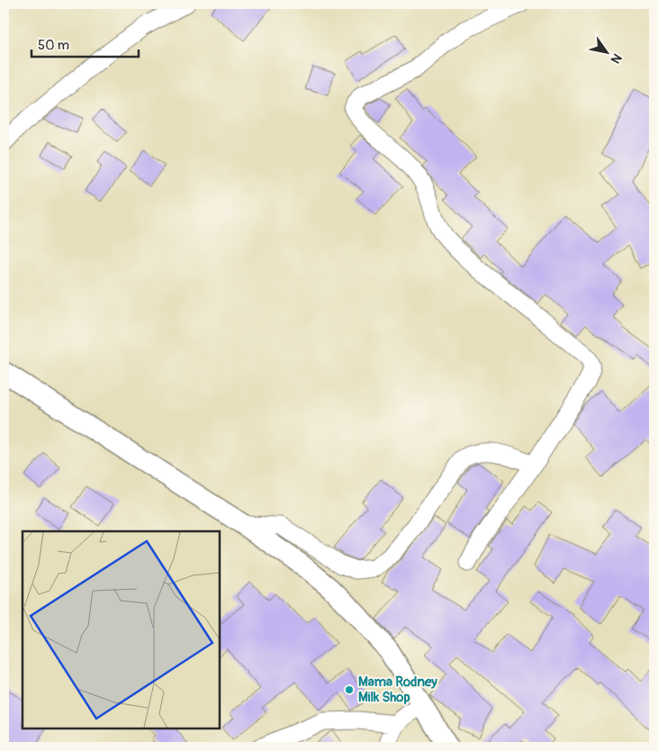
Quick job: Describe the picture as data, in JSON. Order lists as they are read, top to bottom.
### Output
{
  "places": ["Mama Rodney Milk Shop"],
  "scale_bar": "50 m",
  "north": "bottom right"
}
